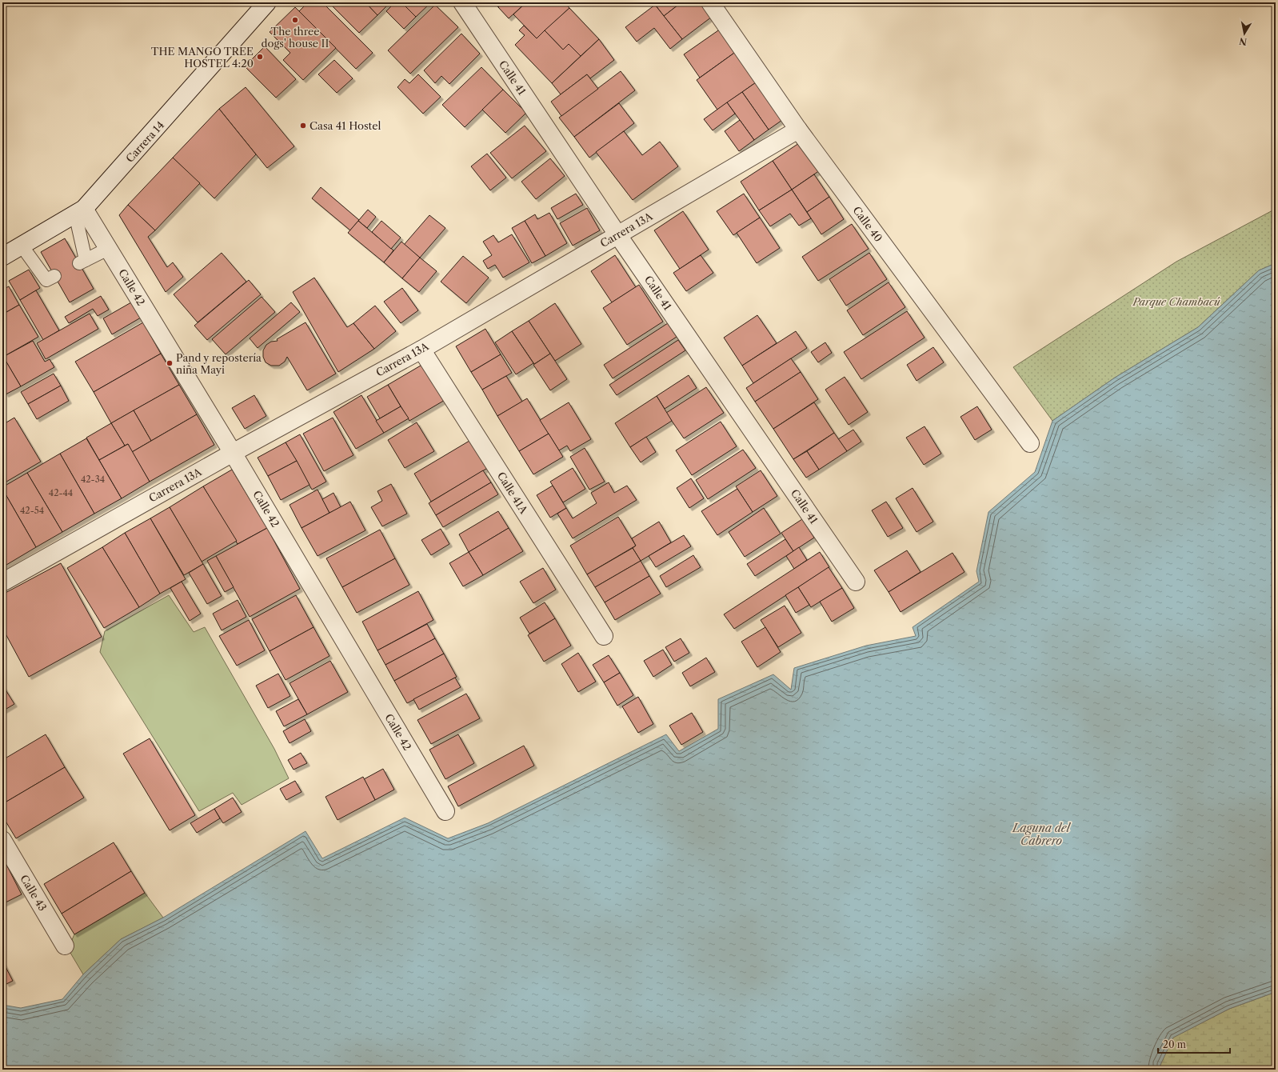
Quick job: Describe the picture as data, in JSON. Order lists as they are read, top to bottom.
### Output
{
  "streets": {
    "street": [
      "Calle 41",
      "Carrera 14",
      "Calle 40",
      "Carrera 13A",
      "Calle 42",
      "Calle 41A",
      "Calle 43"
    ]
  },
  "crossings": [
    ["Calle 41", "Carrera 13A"],
    ["Carrera 14", "Calle 42"],
    ["Calle 40", "Carrera 13A"],
    ["Carrera 13A", "Calle 42"],
    ["Carrera 13A", "Calle 41A"]
  ],
  "water": ["Laguna del Cabrero"],
  "parks": ["Parque Chambacú"],
  "places": [
    "The three dogs' house II",
    "THE MANGO TREE HOSTEL 4:20",
    "Casa 41 Hostel",
    "Pand y repostería niña Mayi"
  ],
  "house_numbers": ["42-34", "42-44", "42-54"],
  "scale_bar": "20 m",
  "north": "bottom"
}
